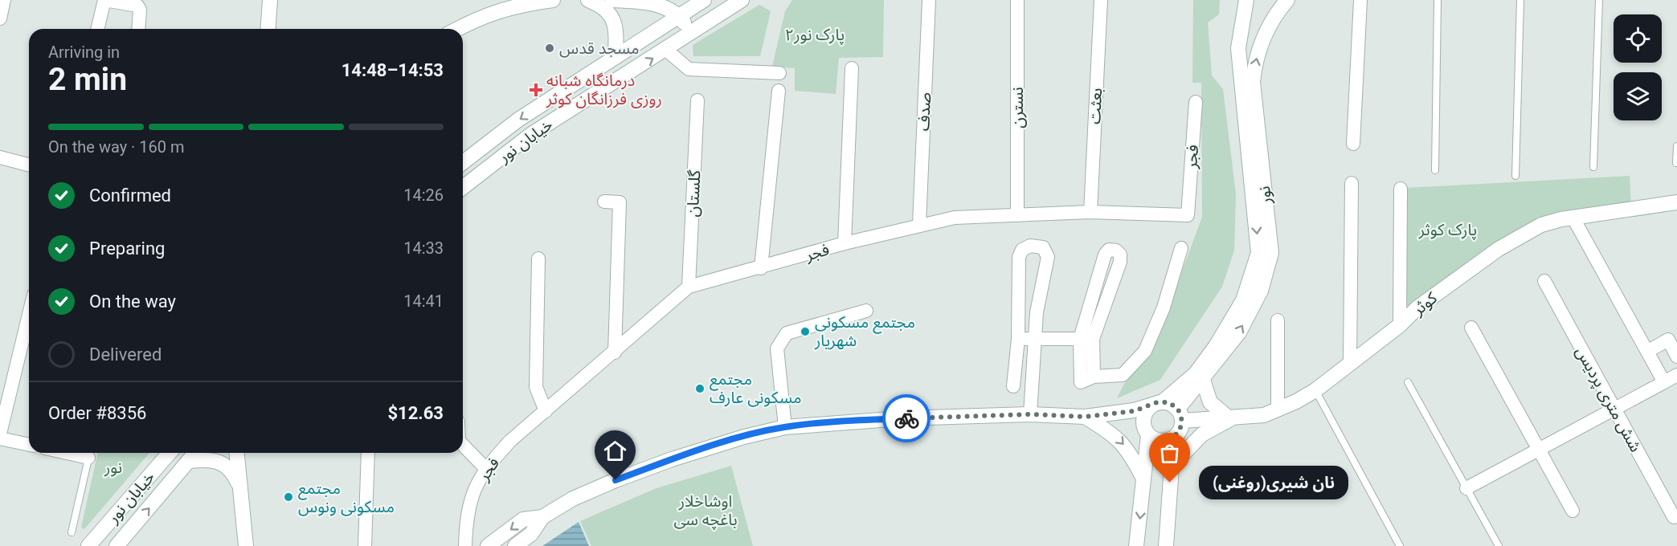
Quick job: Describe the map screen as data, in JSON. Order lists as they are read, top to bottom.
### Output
{
  "streets": {
    "main road": ["خیابان نور", "نور", "کوثر"],
    "street": [
      "بعثت",
      "نسترن",
      "صدف",
      "فجر",
      "گلستان",
      "شش متری پردیس"
    ]
  },
  "crossings": [
    ["بعثت", "فجر"],
    ["نسترن", "فجر"],
    ["صدف", "فجر"],
    ["فجر", "گلستان"]
  ],
  "parks": [
    "پارک نور۲",
    "پارک کوثر",
    "نور",
    "اوشاخلار باغچه سی"
  ],
  "places": {
    "other": [
      "مسجد قدس",
      "مجتمع مسکونی شهریار",
      "مجتمع مسکونی عارف",
      "نان شیری(روغنی)",
      "مجتمع مسکونی ونوس"
    ],
    "health": ["درمانگاه شبانه روزی فرزانگان کوثر"]
  },
  "page": {
    "heading": ["2 min", "Arriving in", "14:48–14:53"],
    "panel": ["Order #8356", "$12.63"],
    "bar": "On the way · 160 m",
    "list": [
      ["Confirmed", "14:26"],
      ["Preparing", "14:33"],
      ["On the way", "14:41"],
      "Delivered"
    ],
    "bubble": "نان شیری(روغنی)"
  }
}
